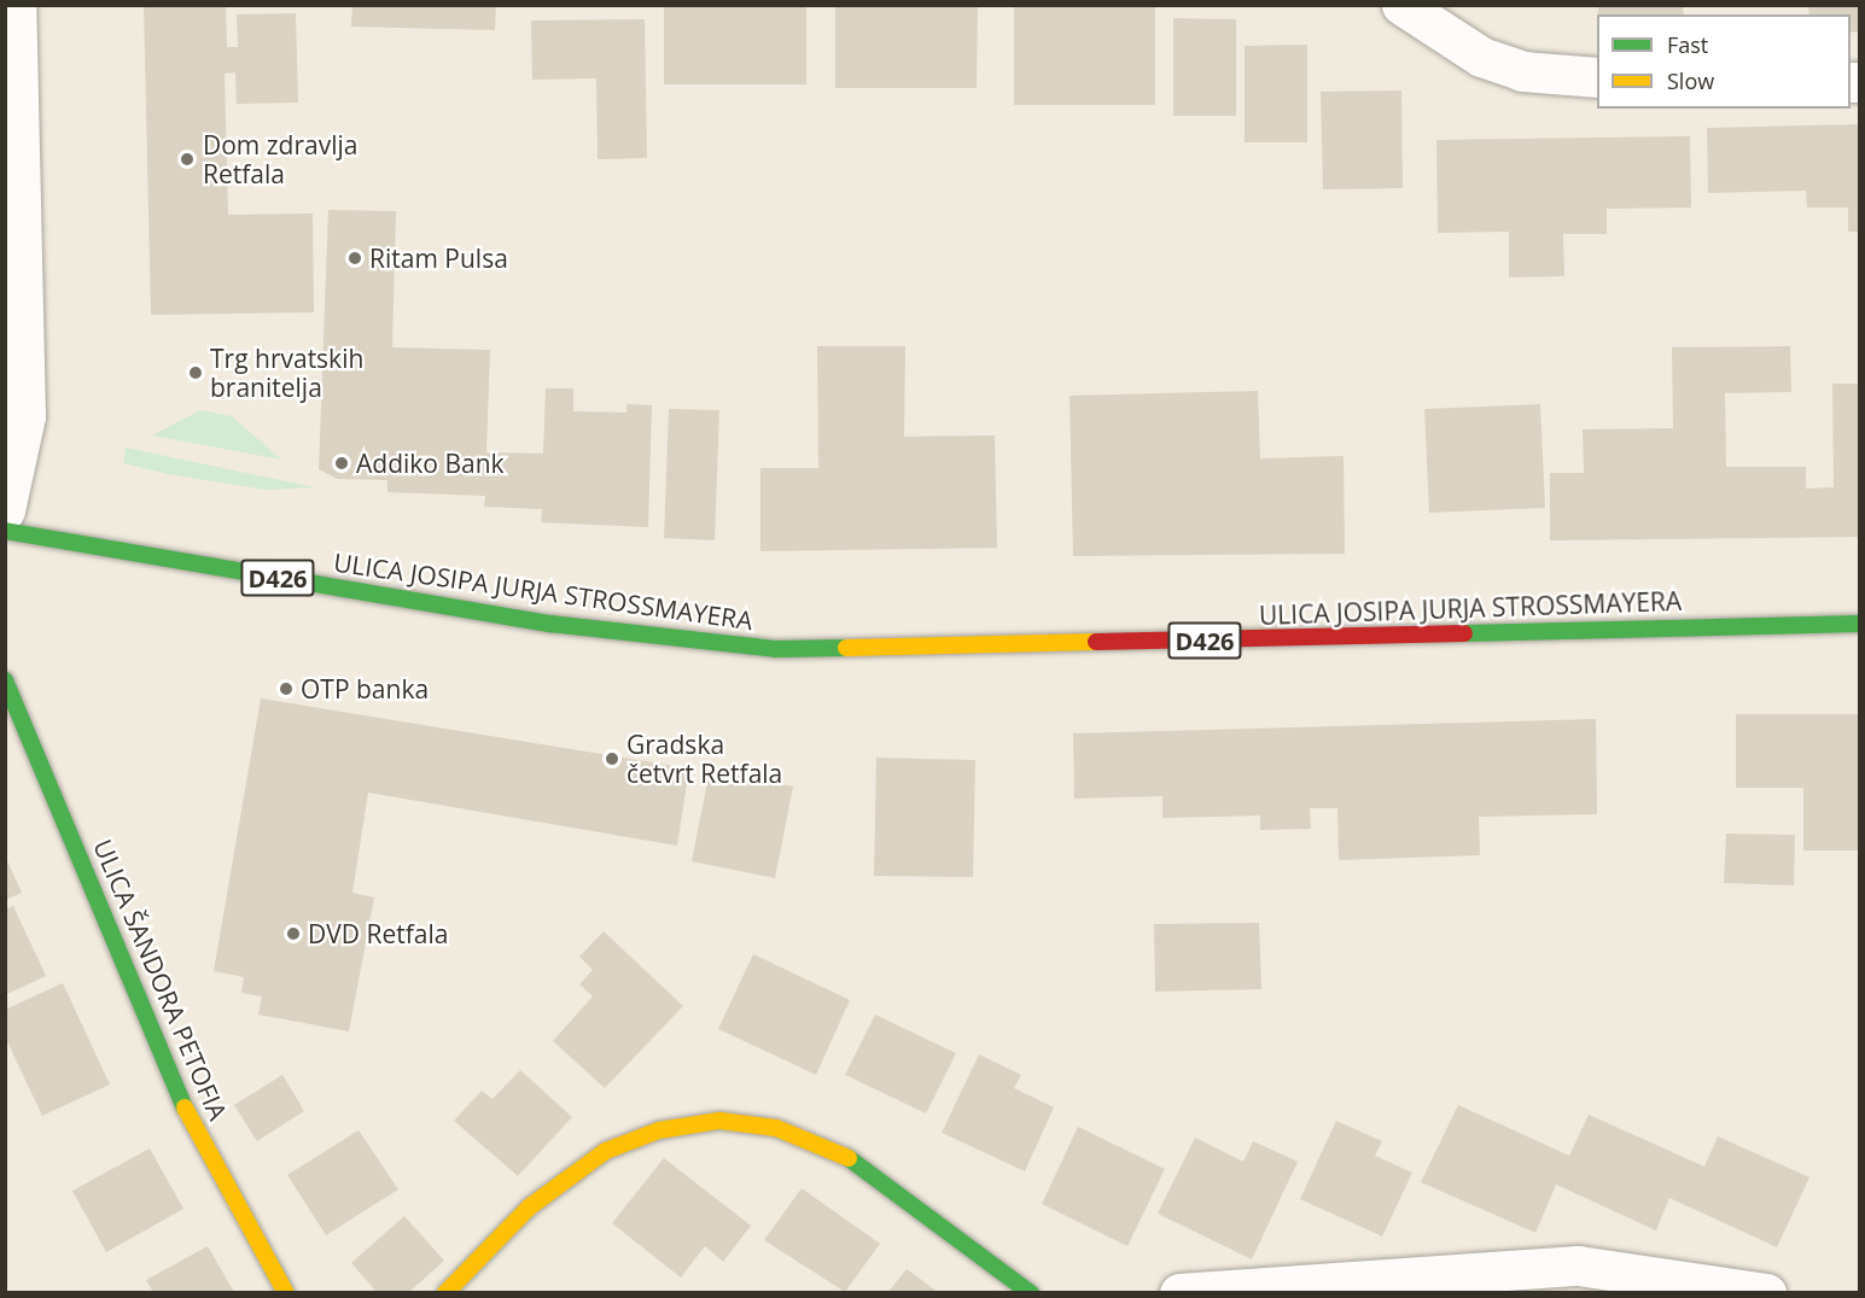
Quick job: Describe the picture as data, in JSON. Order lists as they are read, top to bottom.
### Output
{
  "streets": {
    "main road": ["D426", "ULICA JOSIPA JURJA STROSSMAYERA", "ULICA ŠANDORA PETOFIA"]
  },
  "places": [
    "Dom zdravlja Retfala",
    "Ritam Pulsa",
    "Trg hrvatskih branitelja",
    "Addiko Bank",
    "OTP banka",
    "Gradska četvrt Retfala",
    "DVD Retfala"
  ],
  "legend": ["Fast", "Slow"]
}
